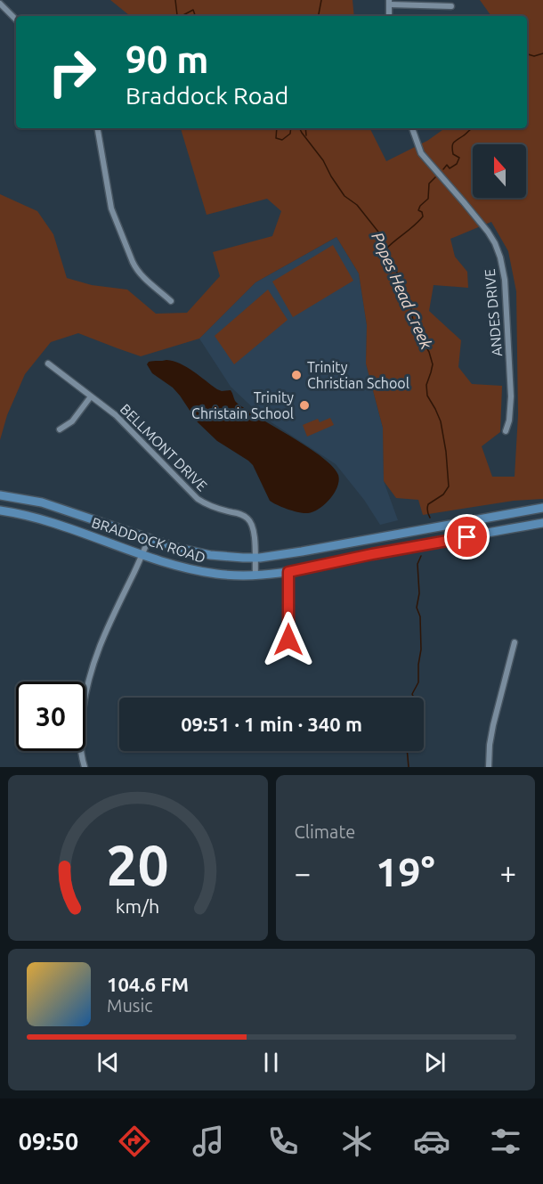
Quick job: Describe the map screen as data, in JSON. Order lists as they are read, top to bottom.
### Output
{
  "streets": {
    "main road": ["BRADDOCK ROAD"],
    "street": ["ANDES DRIVE", "BELLMONT DRIVE"]
  },
  "crossings": [
    ["BELLMONT DRIVE", "BRADDOCK ROAD"]
  ],
  "water": ["Popes Head Creek"],
  "places": ["Trinity Christian School", "Trinity Christain School"],
  "north": "top",
  "page": {
    "turn": ["90 m", "Braddock Road"],
    "limit": "30",
    "trip": "09:51 · 1 min · 340 m",
    "tile": "Climate",
    "heat": ["−", "19°", "+"],
    "song": ["104.6 FM", "Music"],
    "tabs": "09:50",
    "gauge": ["20", "km/h"]
  }
}
